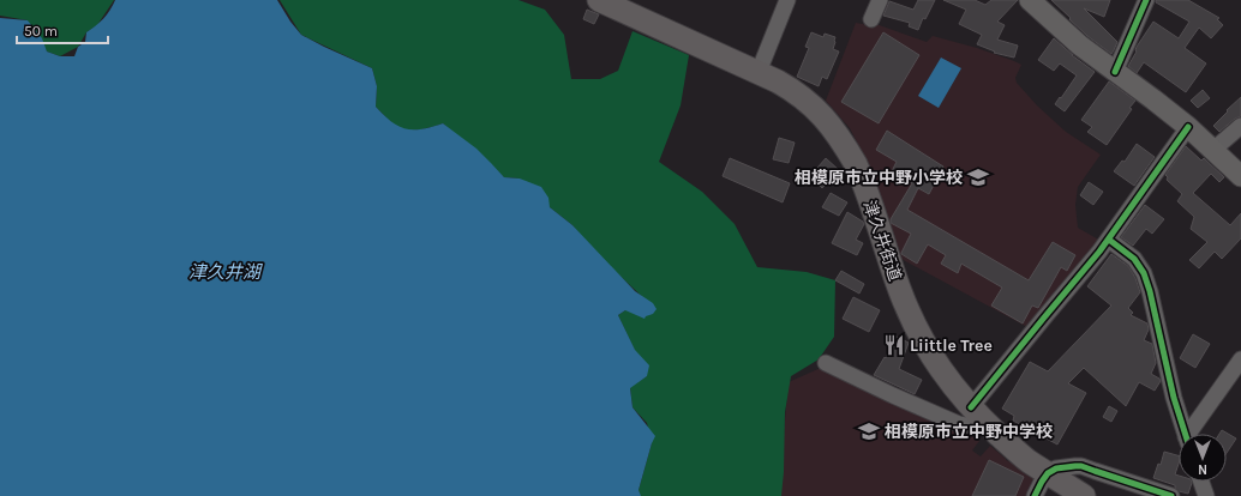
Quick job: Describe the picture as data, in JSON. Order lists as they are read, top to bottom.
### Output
{
  "streets": {
    "highway": ["津久井街道"]
  },
  "water": ["津久井湖"],
  "places": {
    "school or university": ["相模原市立中野小学校", "相模原市立中野中学校"],
    "restaurant": ["Liittle Tree"]
  },
  "scale_bar": "50 m",
  "north": "bottom"
}
